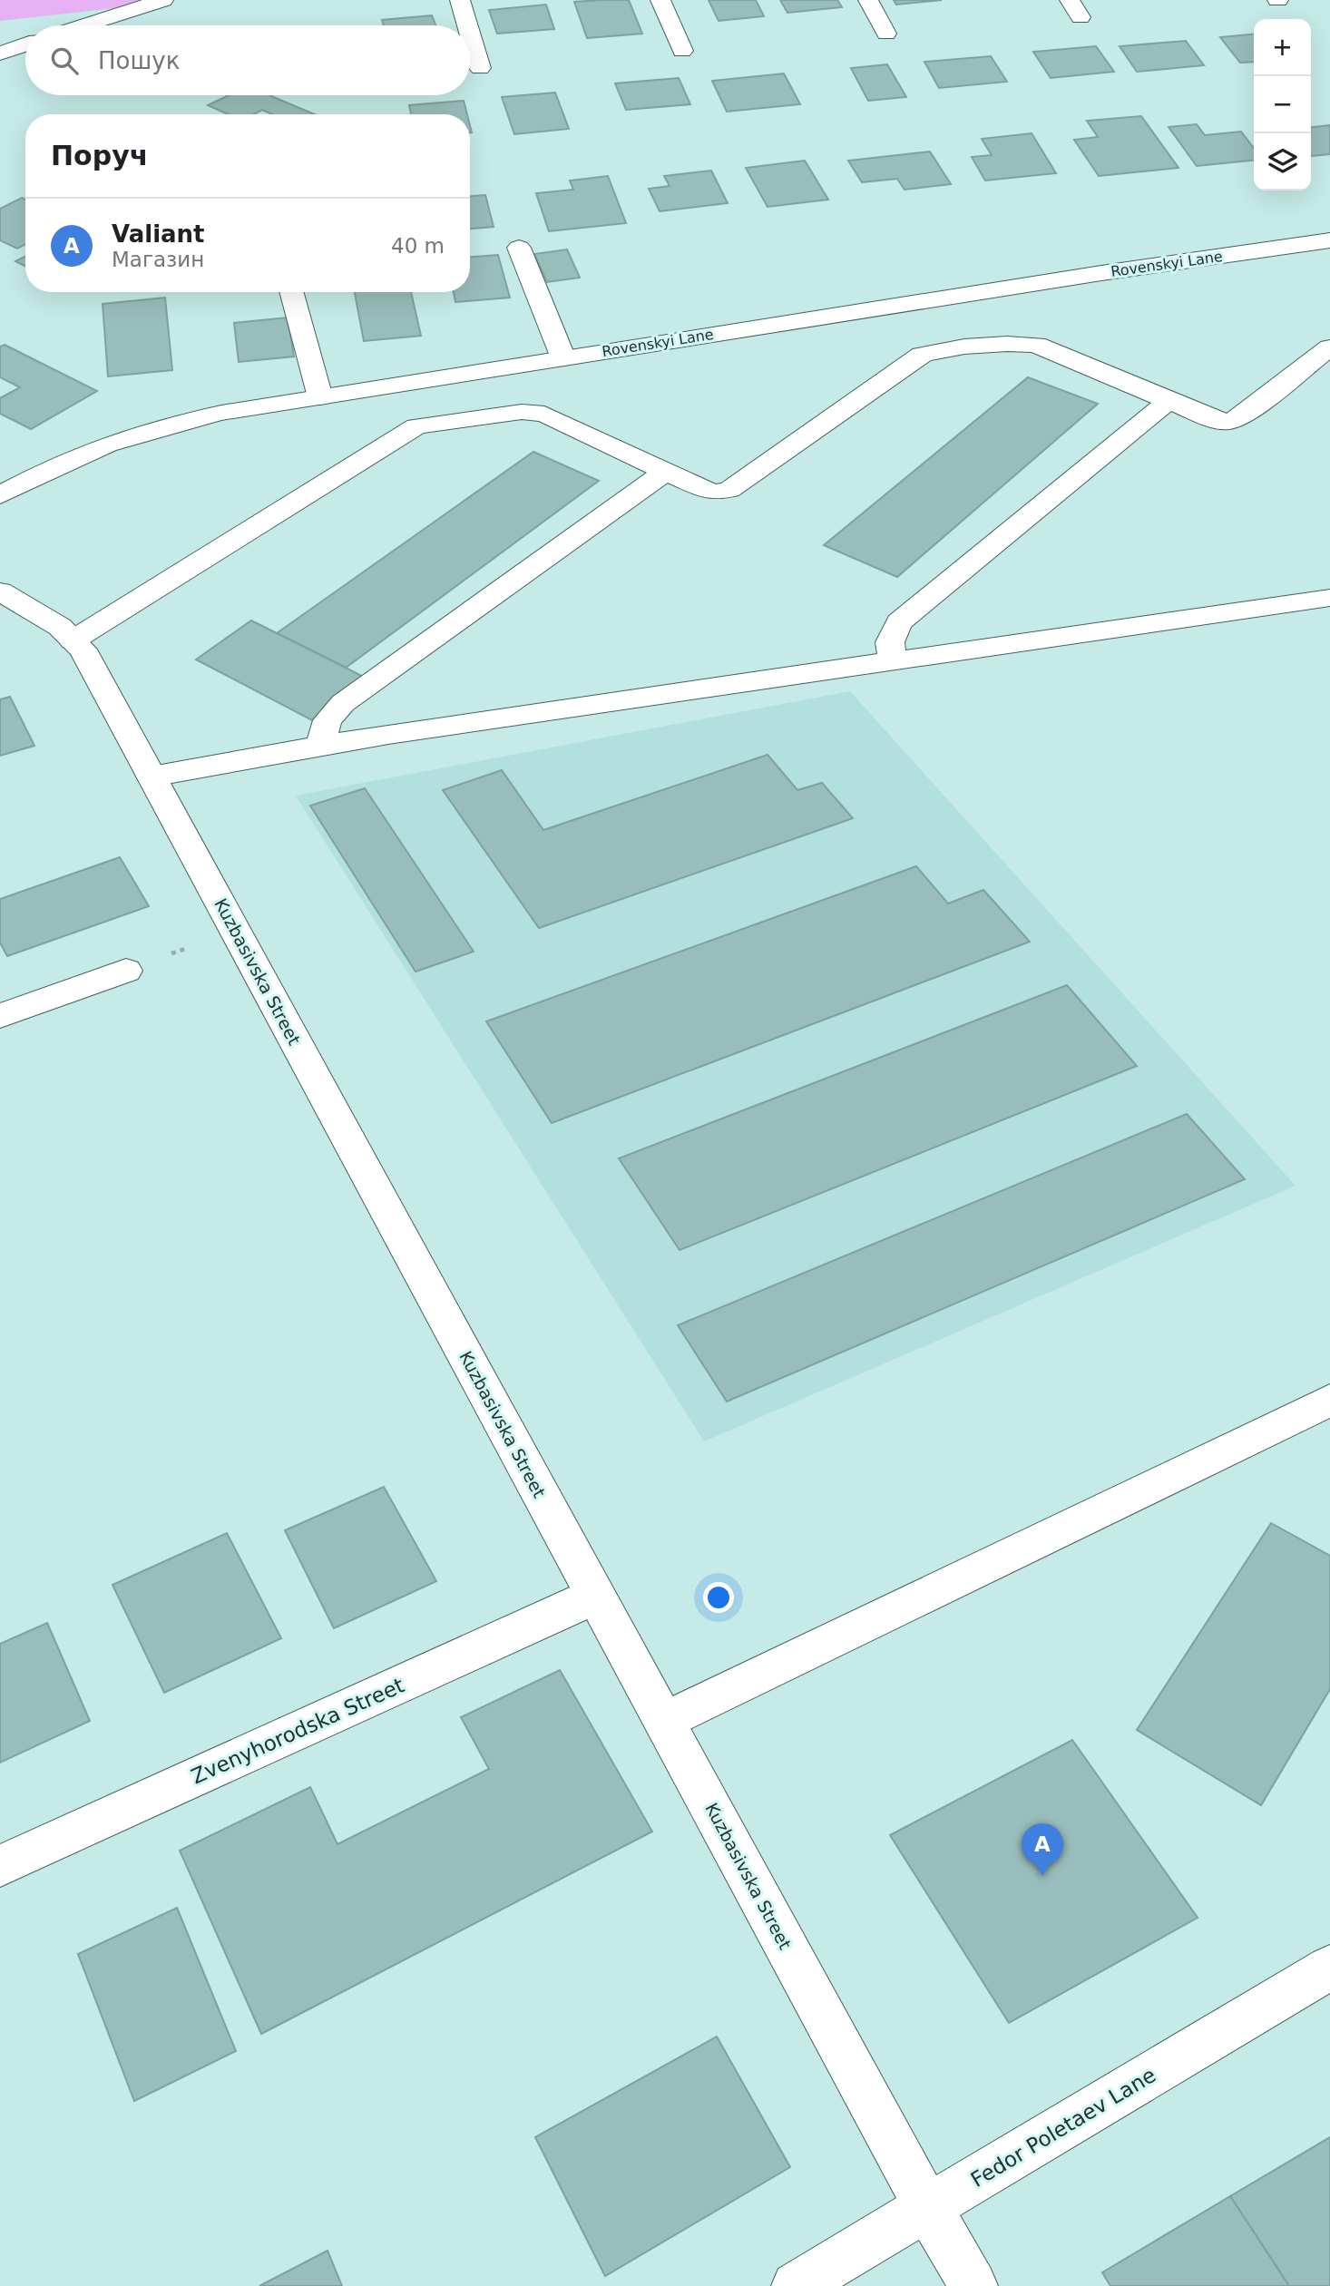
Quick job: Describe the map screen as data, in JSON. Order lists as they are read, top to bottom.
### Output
{
  "streets": {
    "street": [
      "Rovenskyi Lane",
      "Kuzbasivska Street",
      "Zvenyhorodska Street",
      "Fedor Poletaev Lane"
    ]
  },
  "crossings": [
    ["Kuzbasivska Street", "Zvenyhorodska Street"],
    ["Kuzbasivska Street", "Fedor Poletaev Lane"]
  ],
  "page": {
    "map_buttons": ["+", "−"],
    "search": "Пошук",
    "heading": "Поруч",
    "list": [
      {
        "mark": "A",
        "name": "Valiant",
        "note": "Магазин",
        "value": "40 m"
      }
    ],
    "pins": "A"
  }
}
